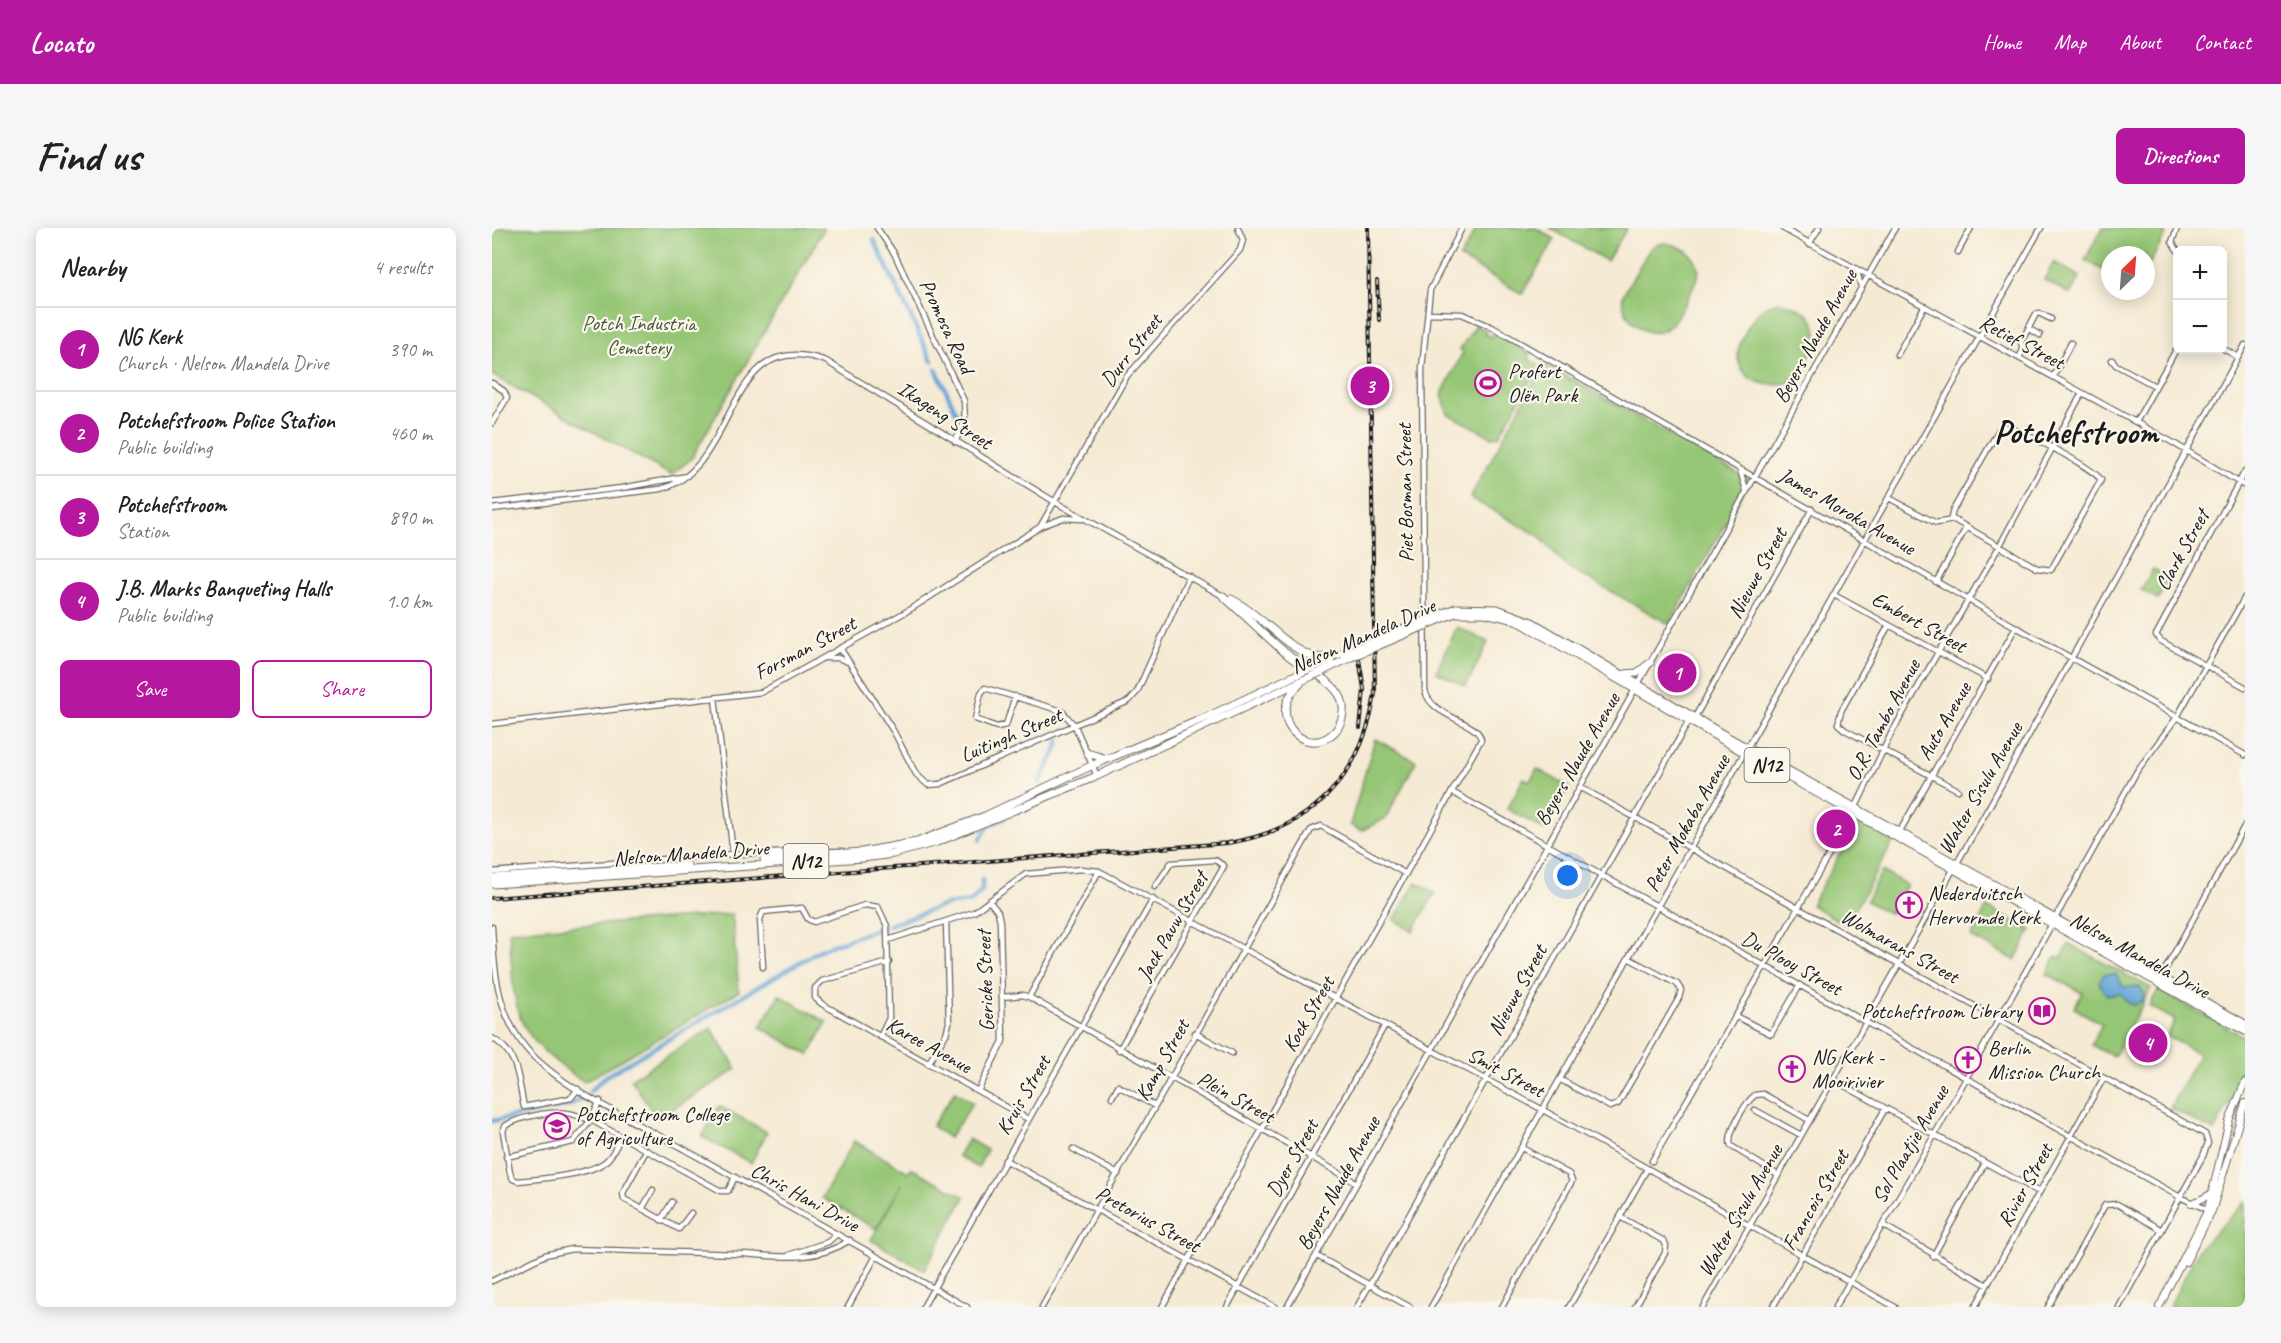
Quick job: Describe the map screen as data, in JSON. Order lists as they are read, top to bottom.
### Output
{
  "streets": {
    "highway": ["Nelson Mandela Drive", "N12"],
    "street": [
      "Promosa Road",
      "Beyers Naude Avenue",
      "Retief Street",
      "Durr Street",
      "Ikageng Street",
      "Piet Bosman Street",
      "James Moroka Avenue",
      "Clark Street",
      "Nieuwe Street",
      "Embert Street",
      "Forsman Street",
      "O.R. Tambo Avenue",
      "Auto Avenue",
      "Luitingh Street",
      "Walter Sisulu Avenue",
      "Peter Mokaba Avenue",
      "Jack Pauw Street",
      "Wolmarans Street",
      "Du Plooy Street",
      "Gericke Street",
      "Kock Street",
      "Karee Avenue",
      "Kamp Street",
      "Smit Street",
      "Kruis Street",
      "Plein Street",
      "Sol Plaatjie Avenue",
      "Dyer Street",
      "Rivier Street",
      "Chris Hani Drive",
      "Francois Street",
      "Pretorius Street"
    ]
  },
  "crossings": [
    ["Promosa Road", "Ikageng Street"],
    ["Beyers Naude Avenue", "Retief Street"],
    ["Beyers Naude Avenue", "James Moroka Avenue"],
    ["Beyers Naude Avenue", "Nelson Mandela Drive"],
    ["Beyers Naude Avenue", "Wolmarans Street"],
    ["Beyers Naude Avenue", "Du Plooy Street"],
    ["Beyers Naude Avenue", "Smit Street"],
    ["Beyers Naude Avenue", "Plein Street"],
    ["Retief Street", "Clark Street"],
    ["Retief Street", "O.R. Tambo Avenue"],
    ["Retief Street", "Walter Sisulu Avenue"],
    ["Retief Street", "Peter Mokaba Avenue"],
    ["Durr Street", "Ikageng Street"],
    ["Durr Street", "Forsman Street"],
    ["Ikageng Street", "Forsman Street"],
    ["Ikageng Street", "Luitingh Street"],
    ["Piet Bosman Street", "James Moroka Avenue"],
    ["Piet Bosman Street", "Kock Street"],
    ["James Moroka Avenue", "Nieuwe Street"],
    ["James Moroka Avenue", "O.R. Tambo Avenue"],
    ["James Moroka Avenue", "Auto Avenue"],
    ["James Moroka Avenue", "Walter Sisulu Avenue"],
    ["James Moroka Avenue", "Peter Mokaba Avenue"],
    ["James Moroka Avenue", "Sol Plaatjie Avenue"],
    ["Clark Street", "Sol Plaatjie Avenue"],
    ["Nieuwe Street", "Nelson Mandela Drive"],
    ["Nieuwe Street", "Wolmarans Street"],
    ["Nieuwe Street", "Du Plooy Street"],
    ["Nieuwe Street", "Smit Street"],
    ["Embert Street", "O.R. Tambo Avenue"],
    ["Embert Street", "Auto Avenue"],
    ["Embert Street", "Peter Mokaba Avenue"],
    ["Nelson Mandela Drive", "O.R. Tambo Avenue"],
    ["Nelson Mandela Drive", "Auto Avenue"],
    ["Nelson Mandela Drive", "Walter Sisulu Avenue"],
    ["Nelson Mandela Drive", "Peter Mokaba Avenue"],
    ["Nelson Mandela Drive", "Sol Plaatjie Avenue"],
    ["Forsman Street", "Luitingh Street"],
    ["O.R. Tambo Avenue", "Wolmarans Street"],
    ["O.R. Tambo Avenue", "Du Plooy Street"],
    ["Walter Sisulu Avenue", "Wolmarans Street"],
    ["Walter Sisulu Avenue", "Du Plooy Street"],
    ["Walter Sisulu Avenue", "Smit Street"],
    ["Peter Mokaba Avenue", "Wolmarans Street"],
    ["Peter Mokaba Avenue", "Du Plooy Street"],
    ["Peter Mokaba Avenue", "Smit Street"],
    ["Jack Pauw Street", "Smit Street"],
    ["Jack Pauw Street", "Plein Street"],
    ["Wolmarans Street", "Du Plooy Street"],
    ["Wolmarans Street", "Sol Plaatjie Avenue"],
    ["Wolmarans Street", "Rivier Street"],
    ["Du Plooy Street", "Kock Street"],
    ["Du Plooy Street", "Sol Plaatjie Avenue"],
    ["Du Plooy Street", "Rivier Street"],
    ["Gericke Street", "Karee Avenue"],
    ["Gericke Street", "Plein Street"],
    ["Kock Street", "Kamp Street"],
    ["Kock Street", "Smit Street"],
    ["Kock Street", "Plein Street"],
    ["Kock Street", "Pretorius Street"],
    ["Karee Avenue", "Kruis Street"],
    ["Kamp Street", "Smit Street"],
    ["Kamp Street", "Plein Street"],
    ["Kamp Street", "Pretorius Street"],
    ["Smit Street", "Kruis Street"],
    ["Smit Street", "Sol Plaatjie Avenue"],
    ["Smit Street", "Dyer Street"],
    ["Smit Street", "Francois Street"],
    ["Kruis Street", "Plein Street"],
    ["Kruis Street", "Chris Hani Drive"],
    ["Kruis Street", "Pretorius Street"],
    ["Plein Street", "Dyer Street"],
    ["Dyer Street", "Pretorius Street"]
  ],
  "districts": ["Potchefstroom"],
  "parks": ["Potch Industria Cemetery"],
  "places": {
    "sports": ["Profert Olën Park"],
    "church": ["Nederduitsch Hervormde Kerk", "Berlin Mission Church", "NG Kerk - Mooirivier"],
    "library": ["Potchefstroom Library"],
    "school or university": ["Potchefstroom College of Agriculture"]
  },
  "north": "top right",
  "page": {
    "header": "Locato",
    "nav": [
      "Home",
      "Map",
      "About",
      "Contact"
    ],
    "buttons": [
      "Directions",
      ["Save", "Share"]
    ],
    "title": "Find us",
    "heading": ["Nearby", "4 results"],
    "map_buttons": ["+", "−"],
    "list": [
      {
        "mark": "1",
        "name": "NG Kerk",
        "note": "Church · Nelson Mandela Drive",
        "value": "390 m"
      },
      {
        "mark": "2",
        "name": "Potchefstroom Police Station",
        "note": "Public building",
        "value": "460 m"
      },
      {
        "mark": "3",
        "name": "Potchefstroom",
        "note": "Station",
        "value": "890 m"
      },
      {
        "mark": "4",
        "name": "J.B. Marks Banqueting Halls",
        "note": "Public building",
        "value": "1.0 km"
      }
    ],
    "pins": [
      "3",
      "1",
      "2",
      "4"
    ]
  }
}
